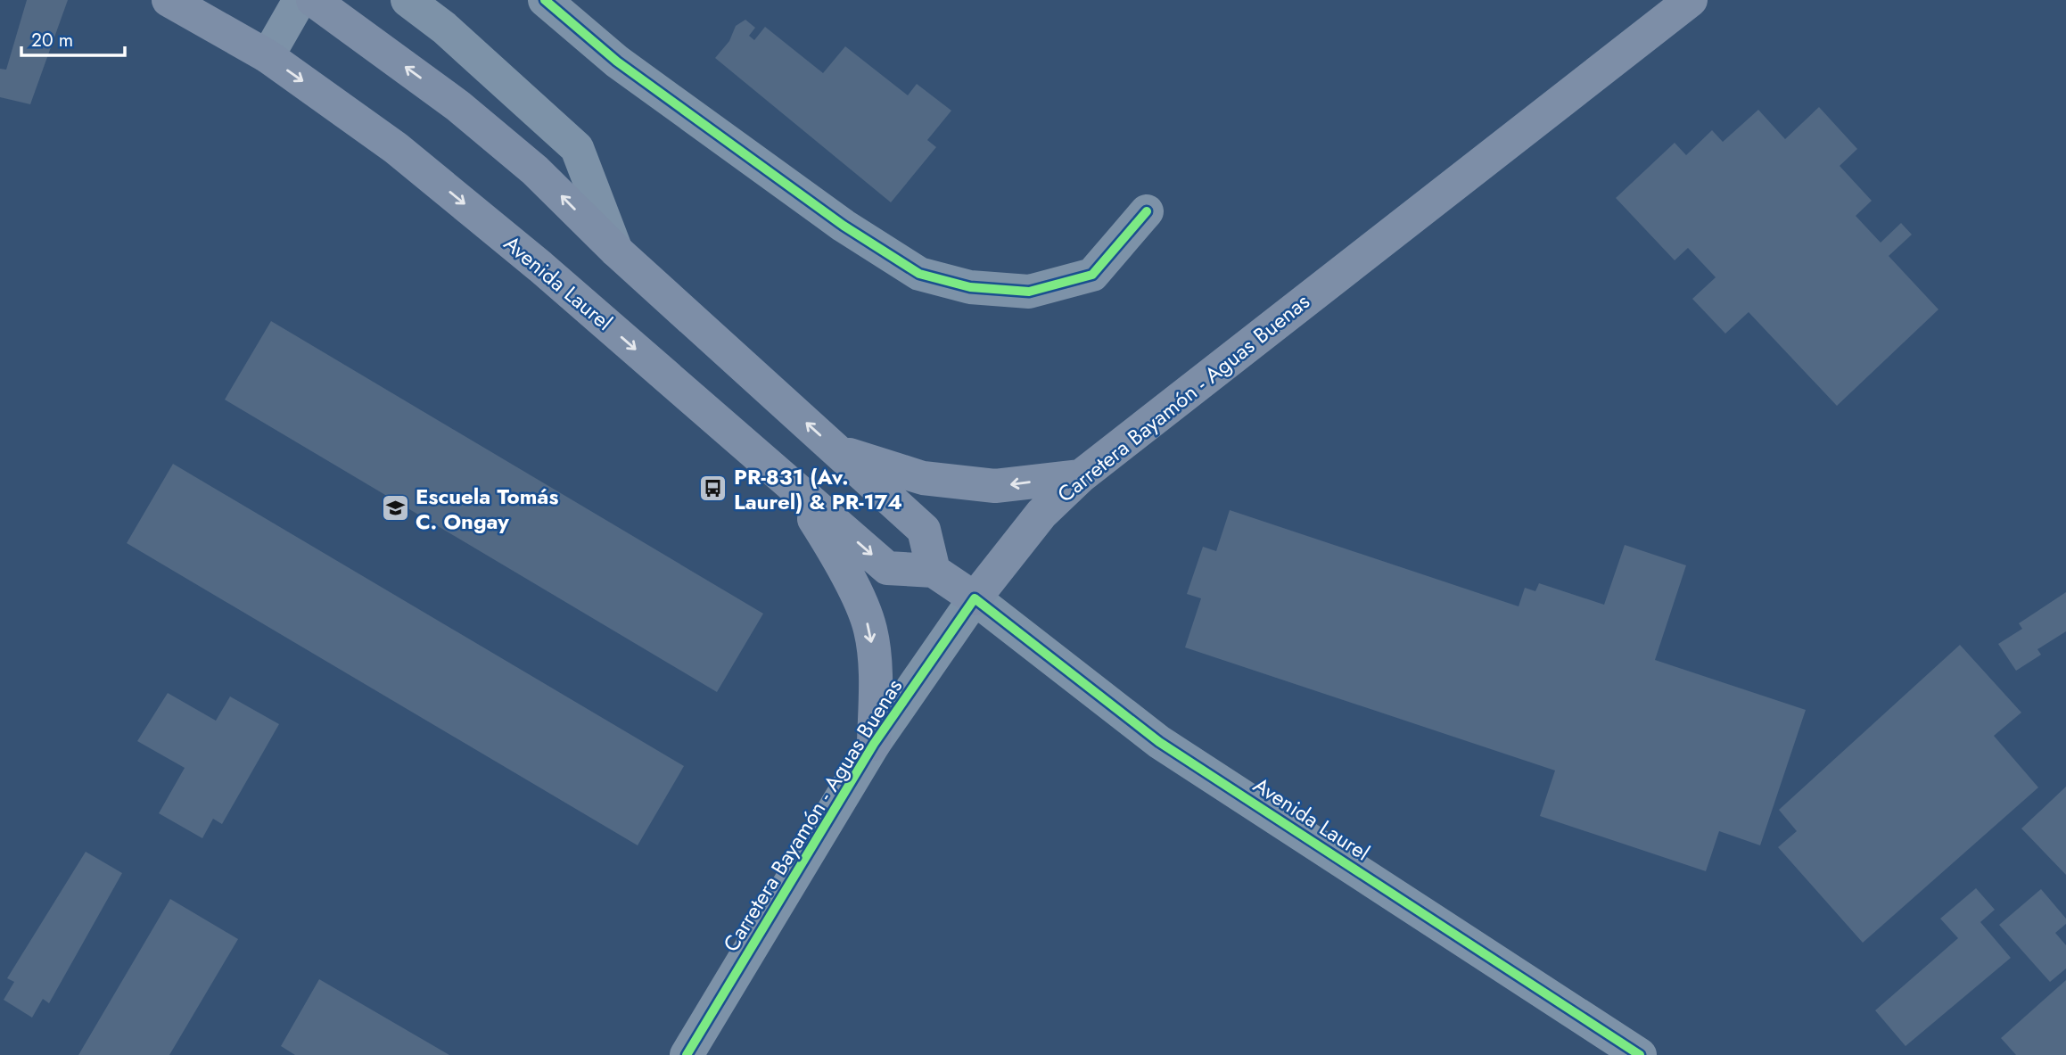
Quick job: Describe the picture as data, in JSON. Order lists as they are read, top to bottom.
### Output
{
  "streets": {
    "main road": ["Avenida Laurel", "Carretera Bayamón - Aguas Buenas"]
  },
  "crossings": [
    ["Avenida Laurel", "Carretera Bayamón - Aguas Buenas"]
  ],
  "places": {
    "bus stop": ["PR-831 (Av. Laurel) & PR-174"],
    "school or university": ["Escuela Tomás C. Ongay"]
  },
  "scale_bar": "20 m"
}
